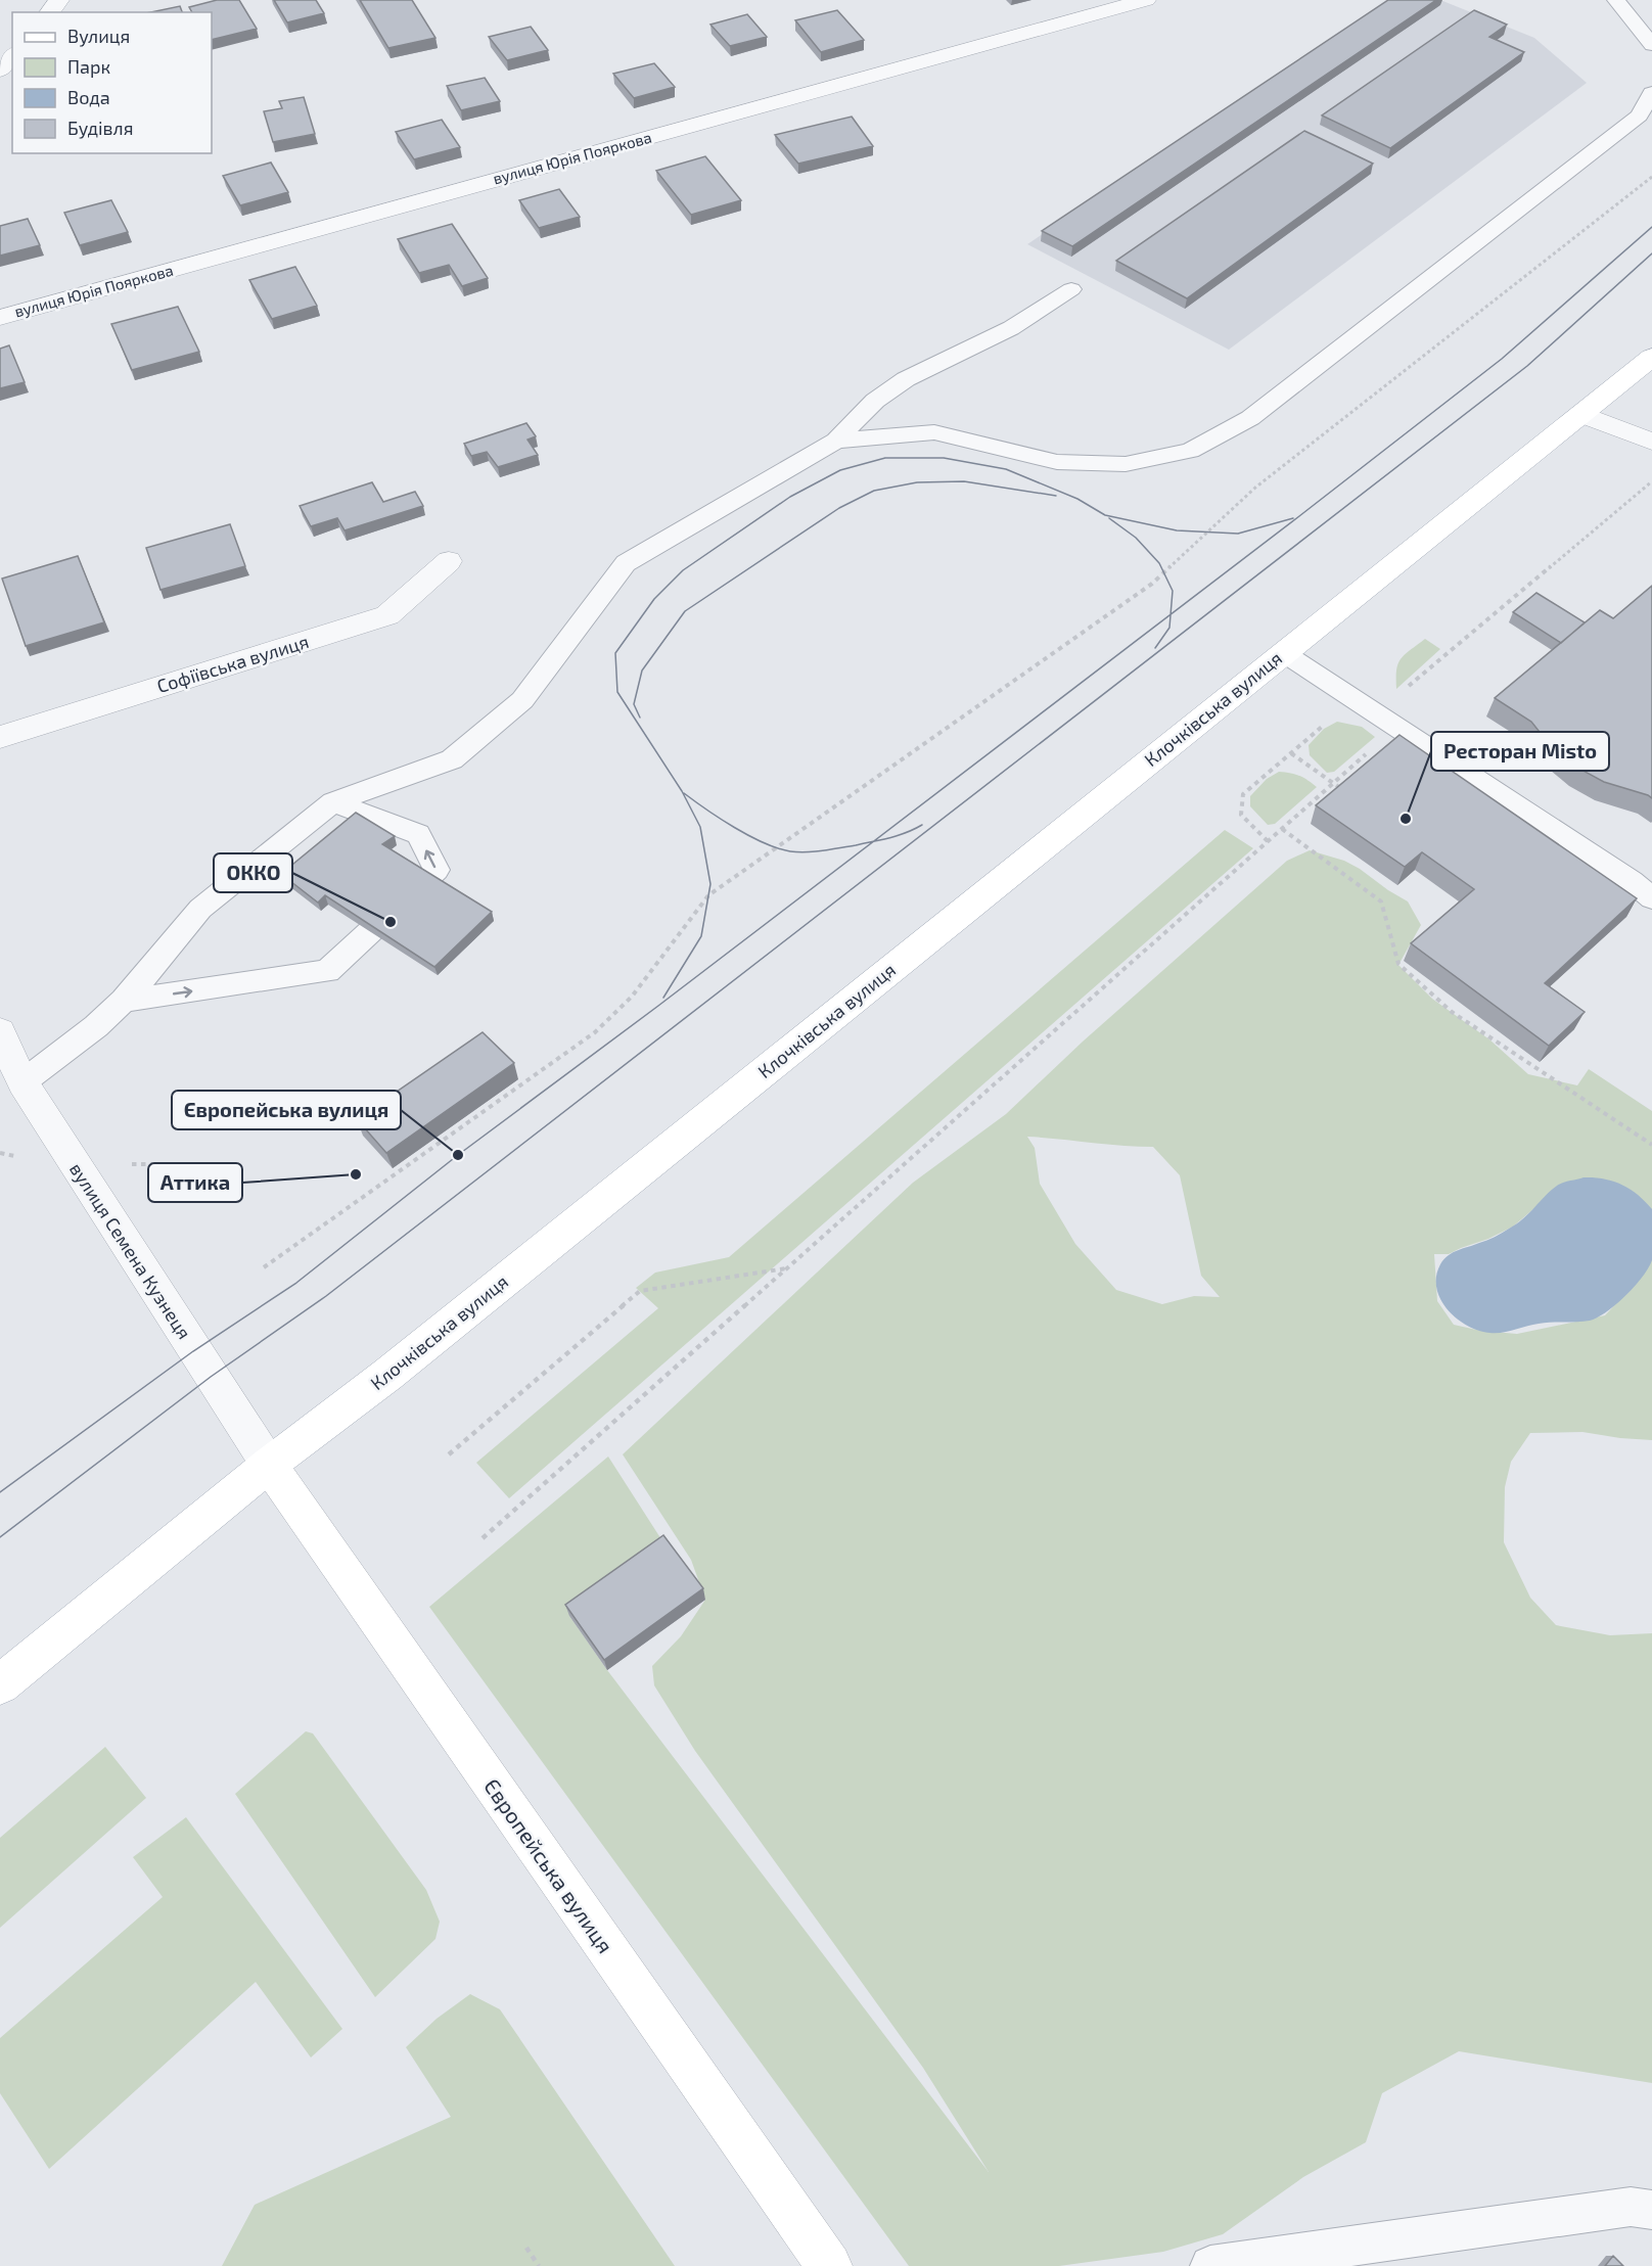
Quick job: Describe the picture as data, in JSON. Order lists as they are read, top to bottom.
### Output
{
  "streets": {
    "main road": ["Клочківська вулиця", "Європейська вулиця"],
    "street": ["вулиця Юрія Пояркова", "Софіївська вулиця", "вулиця Семена Кузнеця"]
  },
  "crossings": [
    ["Клочківська вулиця", "вулиця Семена Кузнеця"],
    ["Клочківська вулиця", "Європейська вулиця"],
    ["вулиця Семена Кузнеця", "Європейська вулиця"]
  ],
  "places": [
    "Ресторан Misto",
    "ОККО",
    "Європейська вулиця",
    "Аттика"
  ],
  "legend": [
    "Вулиця",
    "Парк",
    "Вода",
    "Будівля"
  ]
}
